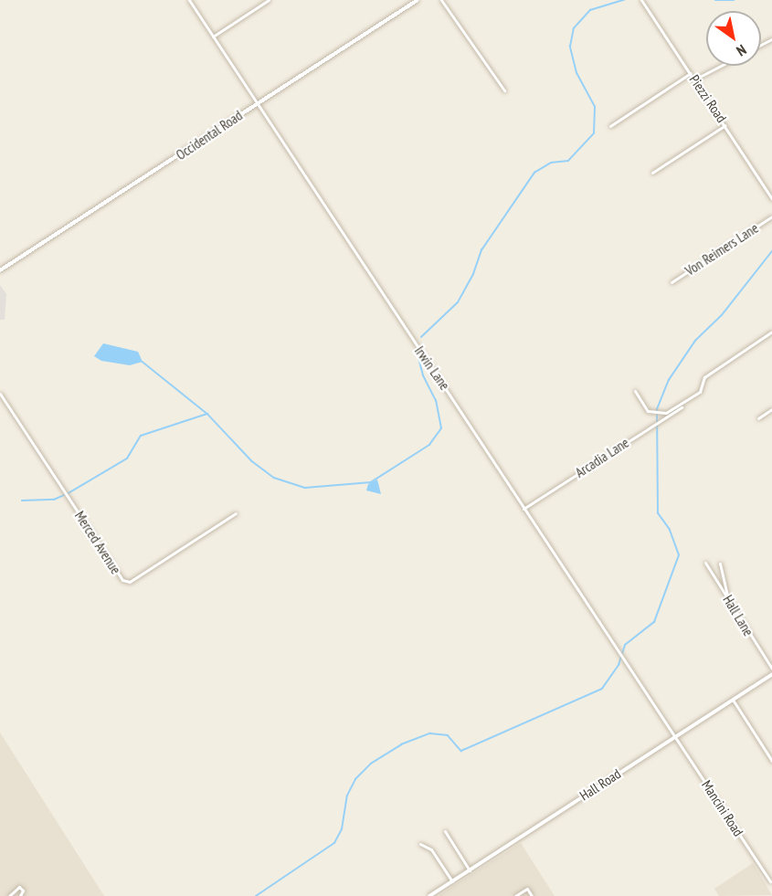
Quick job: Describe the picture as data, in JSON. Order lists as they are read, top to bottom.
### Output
{
  "streets": {
    "street": [
      "Piezzi Road",
      "Occidental Road",
      "Von Reimers Lane",
      "Irwin Lane",
      "Arcadia Lane",
      "Merced Avenue",
      "Hall Lane",
      "Hall Road",
      "Mancini Road"
    ]
  },
  "crossings": [
    ["Occidental Road", "Irwin Lane"],
    ["Irwin Lane", "Arcadia Lane"],
    ["Irwin Lane", "Hall Road"],
    ["Irwin Lane", "Mancini Road"],
    ["Hall Road", "Mancini Road"]
  ],
  "north": "bottom right"
}
